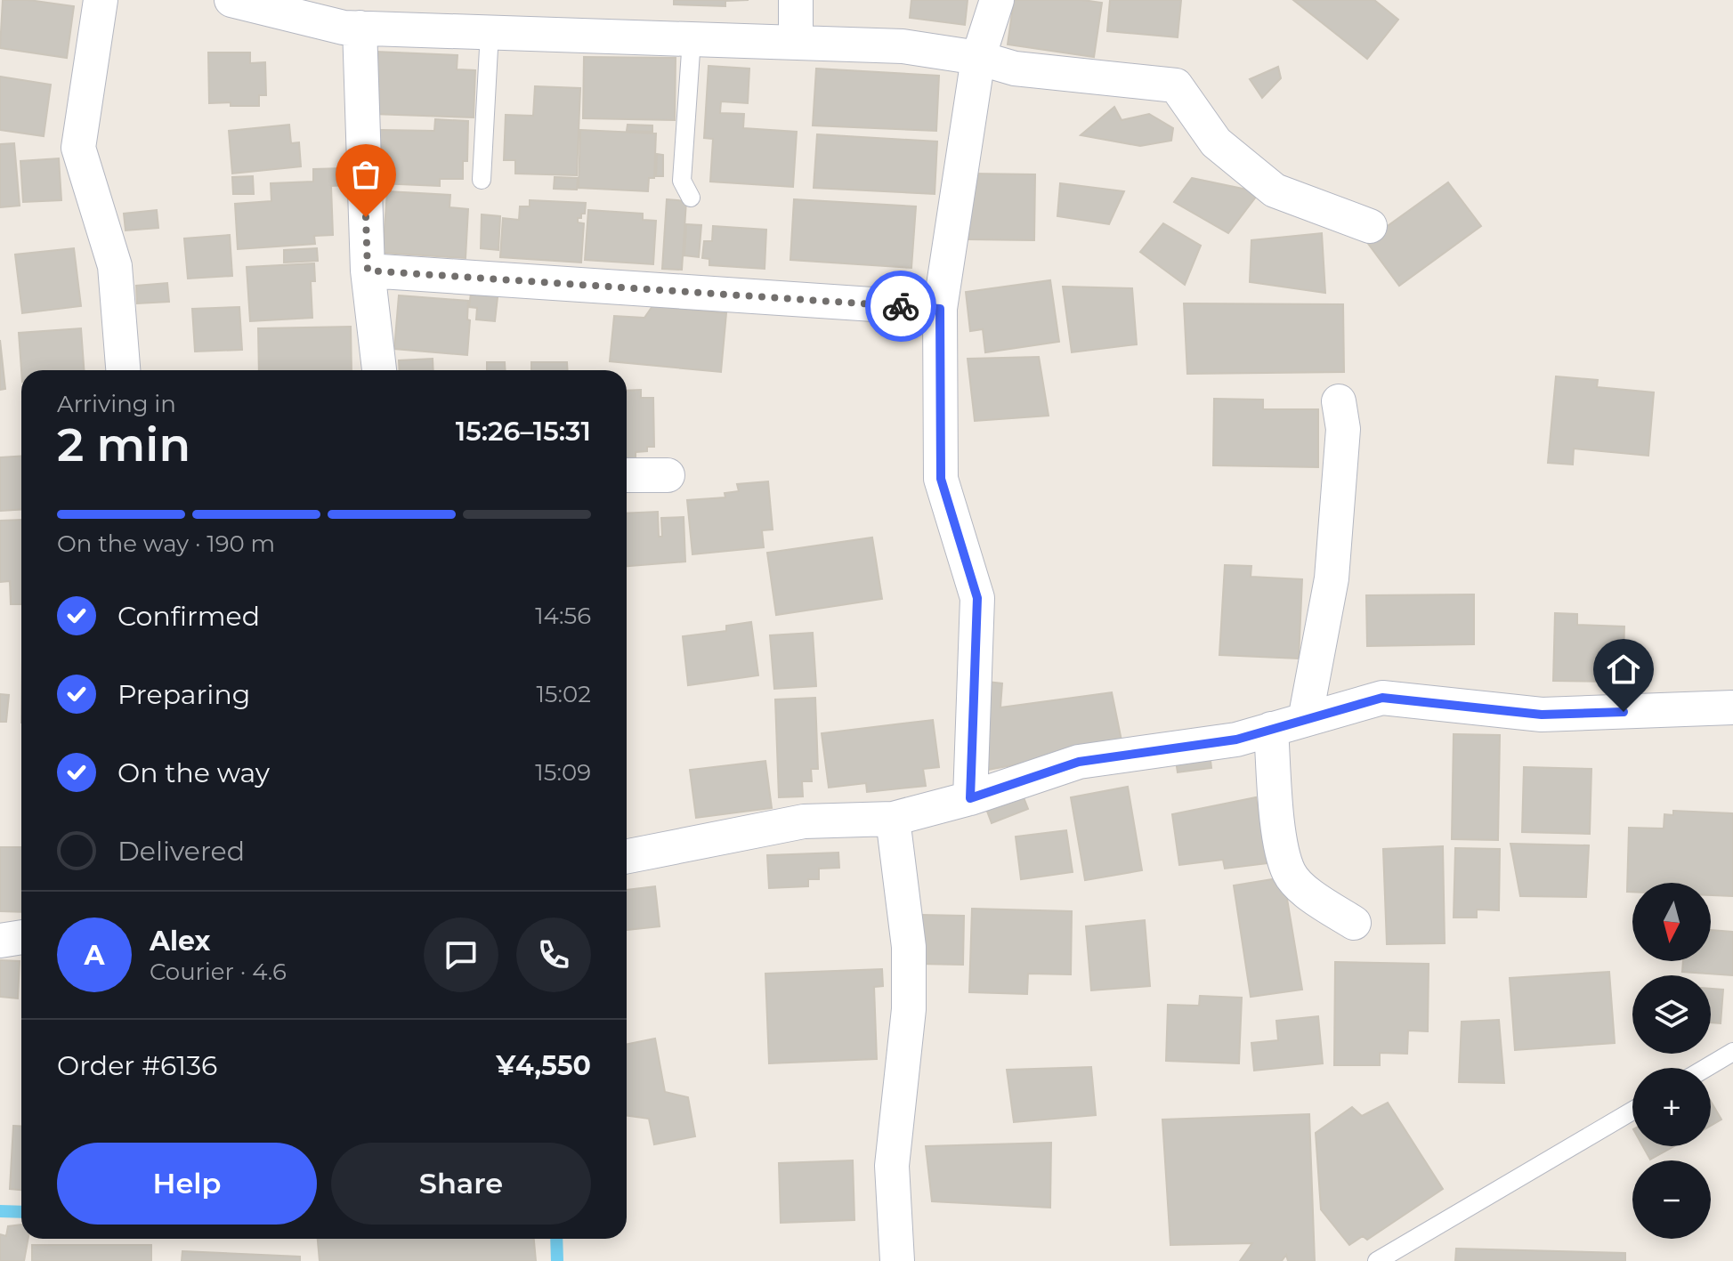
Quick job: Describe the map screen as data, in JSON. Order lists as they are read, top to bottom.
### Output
{
  "north": "bottom",
  "page": {
    "heading": ["2 min", "Arriving in", "15:26–15:31"],
    "panel": [
      "Alex",
      "Courier · 4.6",
      "Order #6136",
      "¥4,550"
    ],
    "bar": "On the way · 190 m",
    "list": [
      ["Confirmed", "14:56"],
      ["Preparing", "15:02"],
      ["On the way", "15:09"],
      "Delivered"
    ],
    "map_buttons": ["+", "−"],
    "round": "A",
    "buttons": ["Help", "Share"]
  }
}
